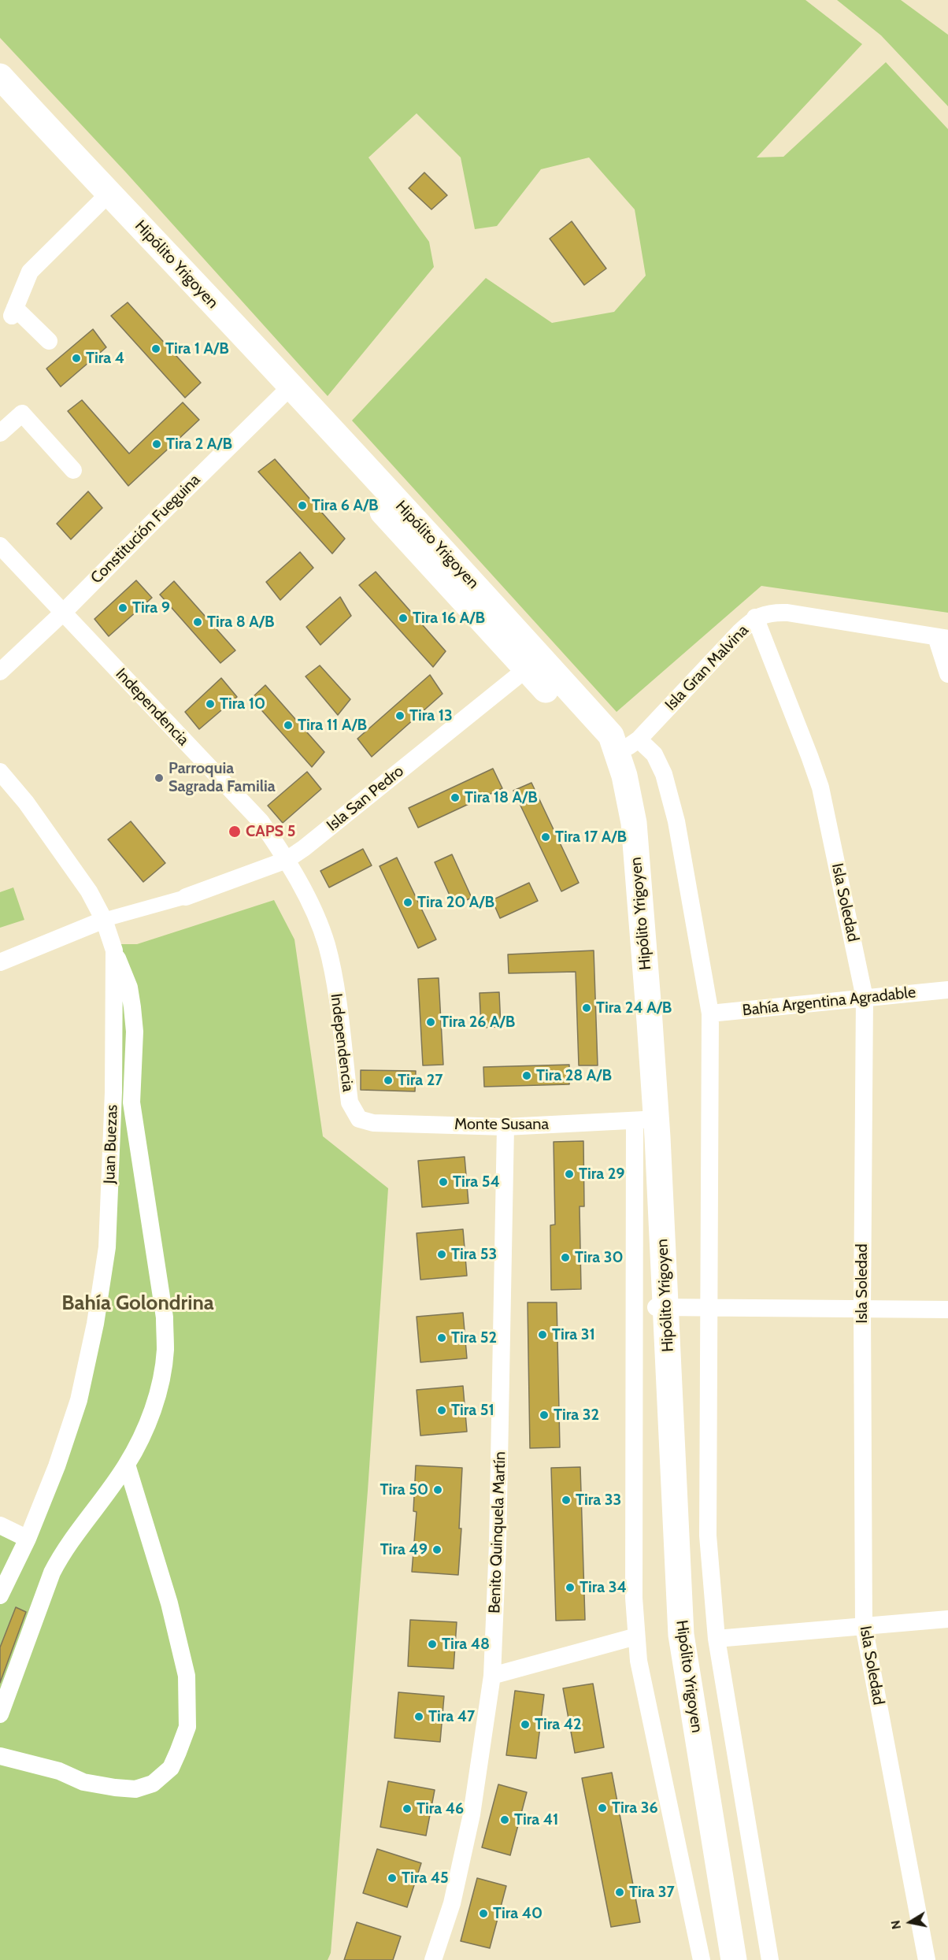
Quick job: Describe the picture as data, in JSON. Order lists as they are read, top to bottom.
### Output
{
  "streets": {
    "main road": ["Hipólito Yrigoyen"],
    "street": [
      "Constitución Fueguina",
      "Isla Gran Malvina",
      "Independencia",
      "Isla San Pedro",
      "Isla Soledad",
      "Bahía Argentina Agradable",
      "Monte Susana",
      "Juan Buezas",
      "Benito Quinquela Martín"
    ]
  },
  "crossings": [
    ["Hipólito Yrigoyen", "Constitución Fueguina"],
    ["Hipólito Yrigoyen", "Isla Gran Malvina"],
    ["Hipólito Yrigoyen", "Isla San Pedro"],
    ["Hipólito Yrigoyen", "Monte Susana"],
    ["Constitución Fueguina", "Independencia"],
    ["Isla Gran Malvina", "Isla Soledad"],
    ["Independencia", "Isla San Pedro"],
    ["Independencia", "Monte Susana"],
    ["Isla Soledad", "Bahía Argentina Agradable"],
    ["Monte Susana", "Benito Quinquela Martín"]
  ],
  "districts": ["Bahía Golondrina"],
  "places": [
    "Tira 1 A/B",
    "Tira 4",
    "Tira 2 A/B",
    "Tira 6 A/B",
    "Tira 9",
    "Tira 16 A/B",
    "Tira 8 A/B",
    "Tira 10",
    "Tira 13",
    "Tira 11 A/B",
    "Parroquia Sagrada Familia",
    "Tira 18 A/B",
    "CAPS 5",
    "Tira 17 A/B",
    "Tira 20 A/B",
    "Tira 24 A/B",
    "Tira 26 A/B",
    "Tira 28 A/B",
    "Tira 27",
    "Tira 29",
    "Tira 54",
    "Tira 53",
    "Tira 30",
    "Tira 31",
    "Tira 52",
    "Tira 51",
    "Tira 32",
    "Tira 50",
    "Tira 33",
    "Tira 49",
    "Tira 34",
    "Tira 48",
    "Tira 47",
    "Tira 42",
    "Tira 36",
    "Tira 46",
    "Tira 41",
    "Tira 45",
    "Tira 37",
    "Tira 40"
  ],
  "north": "left"
}
